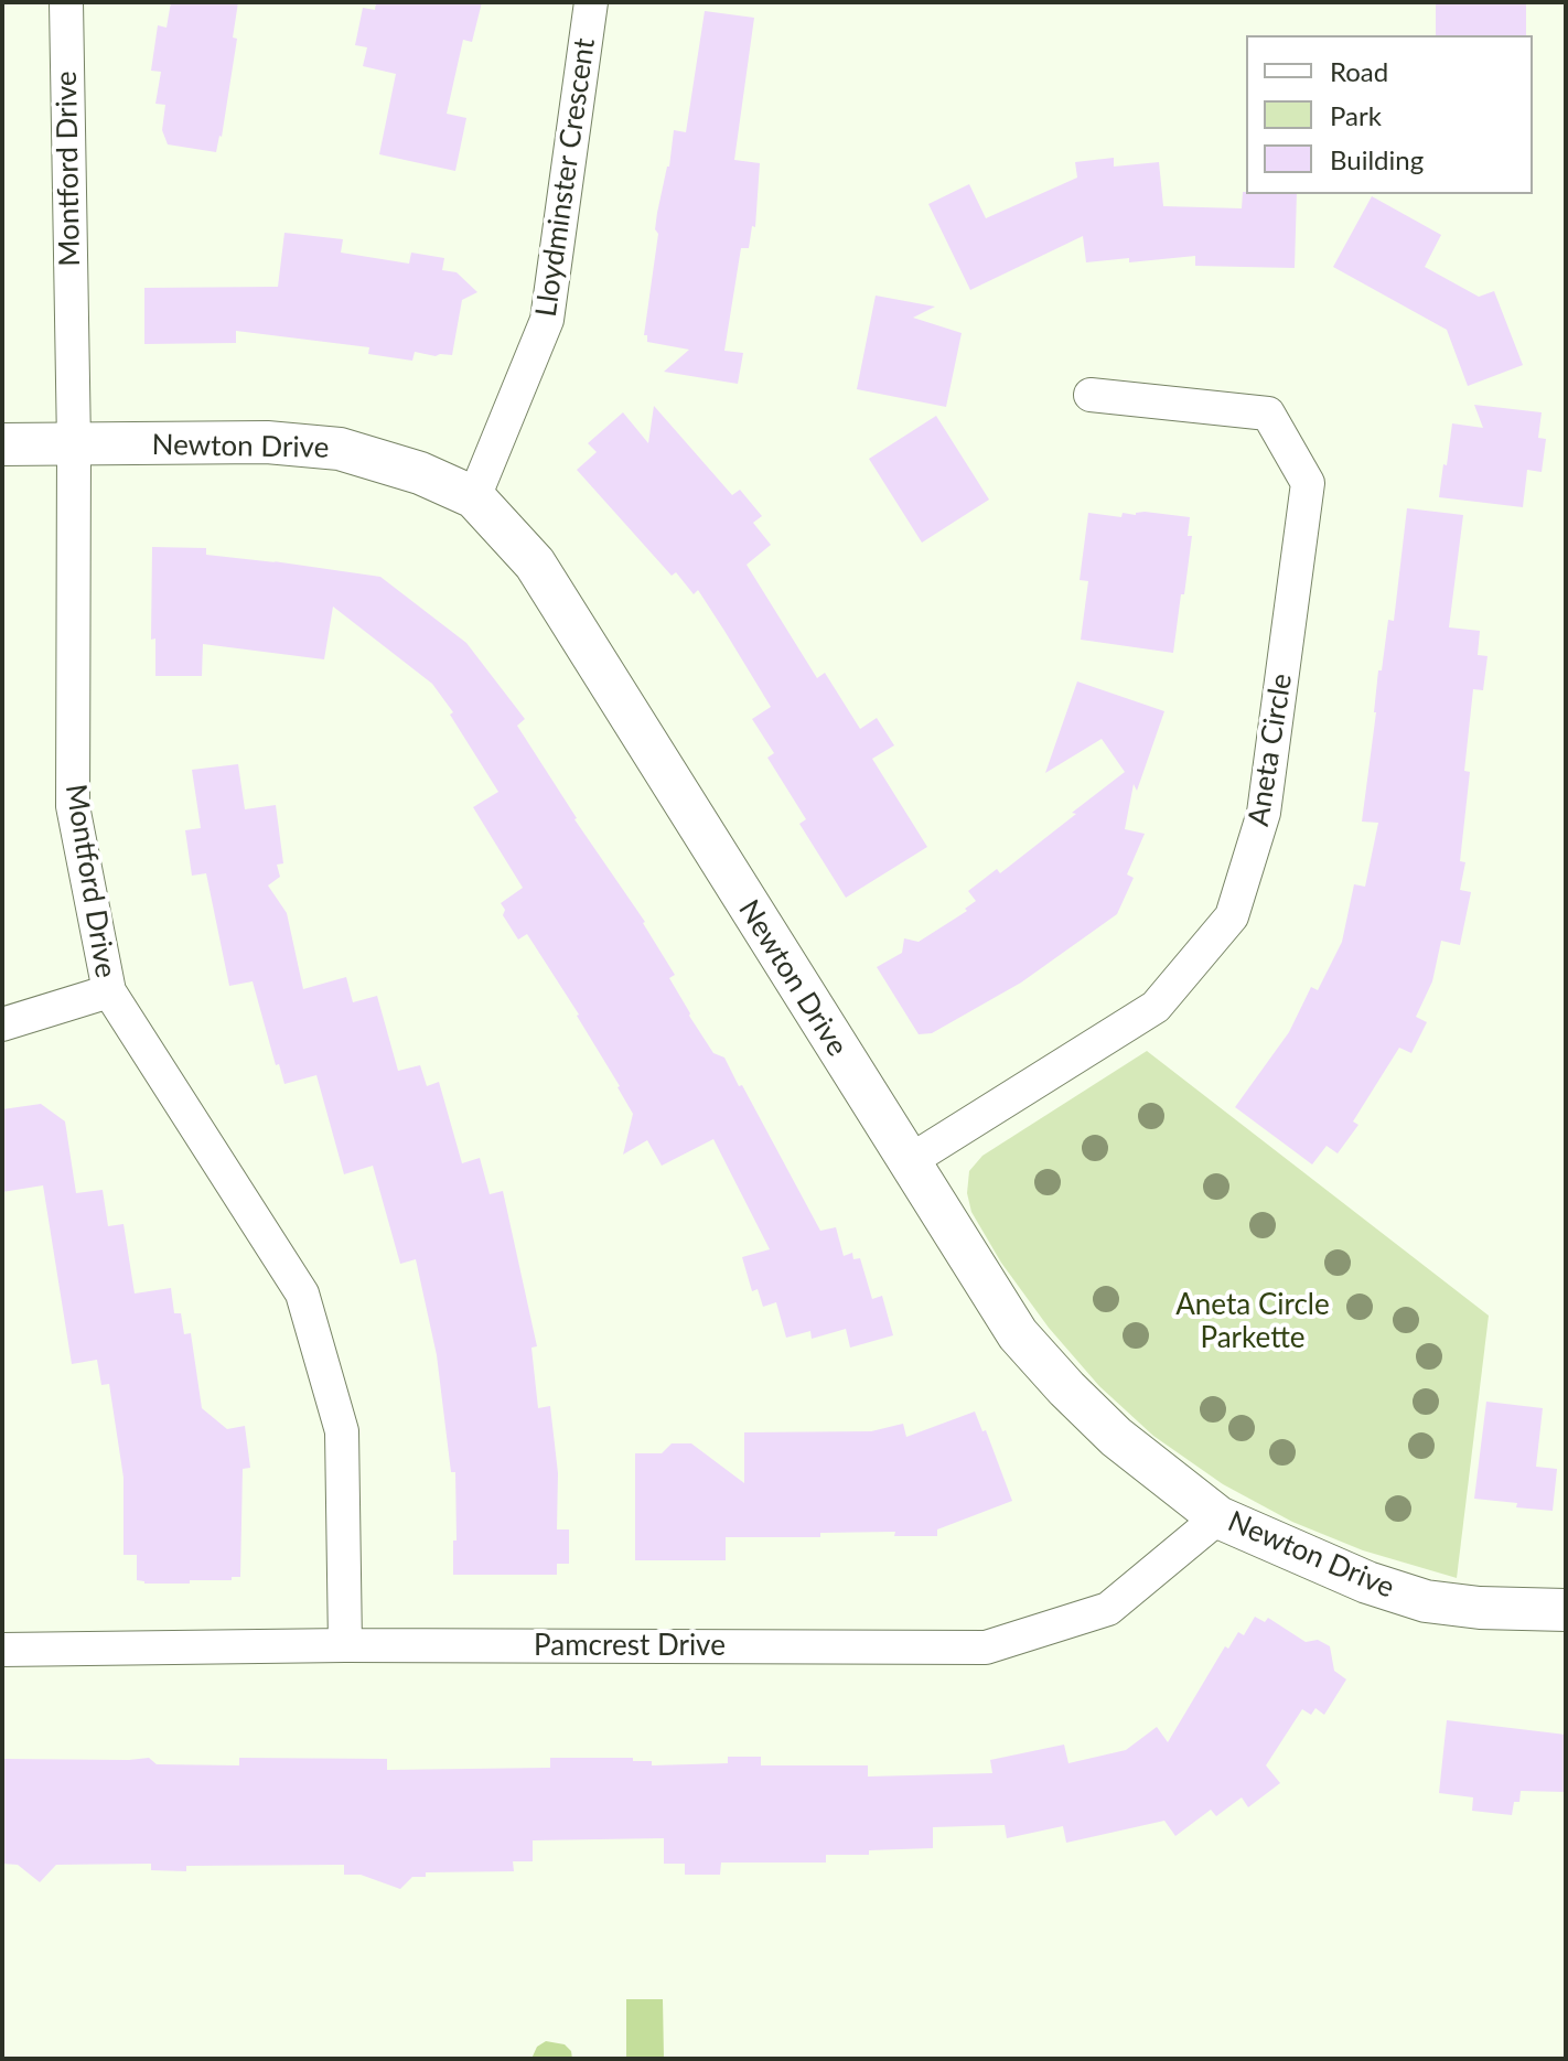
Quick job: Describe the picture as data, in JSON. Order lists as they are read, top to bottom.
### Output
{
  "streets": {
    "street": [
      "Montford Drive",
      "Lloydminster Crescent",
      "Newton Drive",
      "Aneta Circle",
      "Pamcrest Drive"
    ]
  },
  "crossings": [
    ["Montford Drive", "Newton Drive"],
    ["Montford Drive", "Pamcrest Drive"],
    ["Lloydminster Crescent", "Newton Drive"],
    ["Newton Drive", "Aneta Circle"],
    ["Newton Drive", "Pamcrest Drive"]
  ],
  "parks": ["Aneta Circle Parkette"],
  "legend": ["Road", "Park", "Building"]
}
